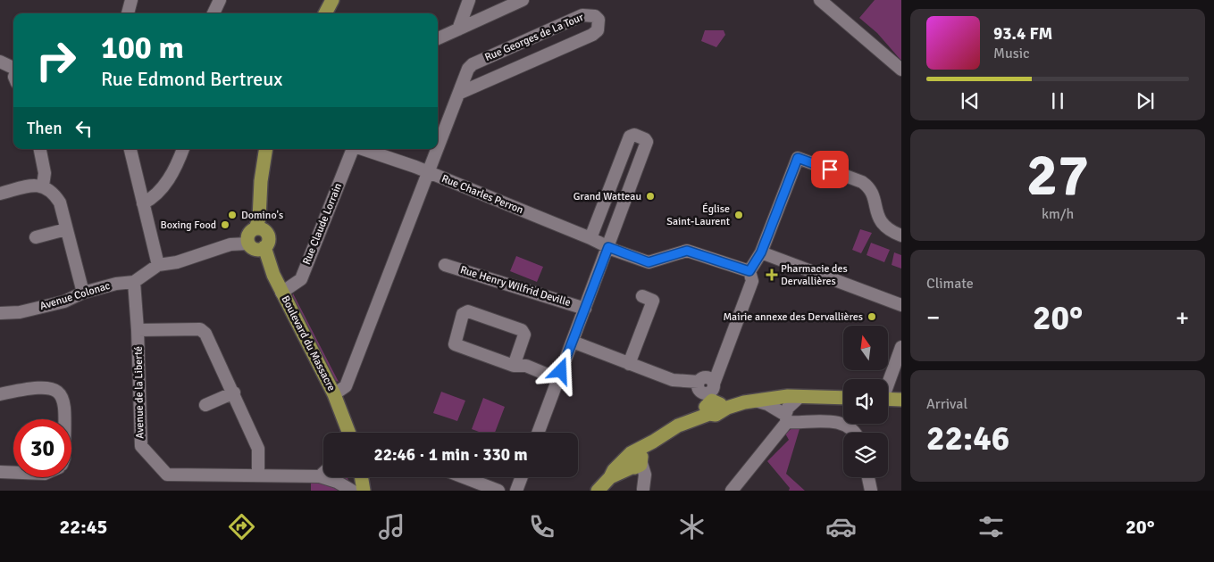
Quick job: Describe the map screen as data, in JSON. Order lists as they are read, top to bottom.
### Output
{
  "streets": {
    "main road": ["Boulevard du Massacre"],
    "street": [
      "Rue Georges de La Tour",
      "Rue Charles Perron",
      "Rue Claude Lorrain",
      "Rue Henry Wilfrid Deville",
      "Avenue Colonac",
      "Avenue de la Liberté"
    ]
  },
  "crossings": [
    ["Rue Georges de La Tour", "Rue Charles Perron"],
    ["Rue Georges de La Tour", "Boulevard du Massacre"],
    ["Rue Claude Lorrain", "Boulevard du Massacre"],
    ["Avenue Colonac", "Boulevard du Massacre"],
    ["Avenue Colonac", "Avenue de la Liberté"]
  ],
  "places": {
    "other": [
      "Grand Watteau",
      "Domino's",
      "Église Saint-Laurent",
      "Boxing Food",
      "Mairie annexe des Dervallières"
    ],
    "health": ["Pharmacie des Dervallières"]
  },
  "north": "top",
  "page": {
    "turn": ["100 m", "Rue Edmond Bertreux"],
    "song": ["93.4 FM", "Music"],
    "then": "Then",
    "tile": [
      ["27", "km/h"],
      "Climate",
      ["Arrival", "22:46"]
    ],
    "heat": ["−", "20°", "+"],
    "limit": "30",
    "trip": "22:46 · 1 min · 330 m",
    "tabs": ["22:45", "20°"]
  }
}
